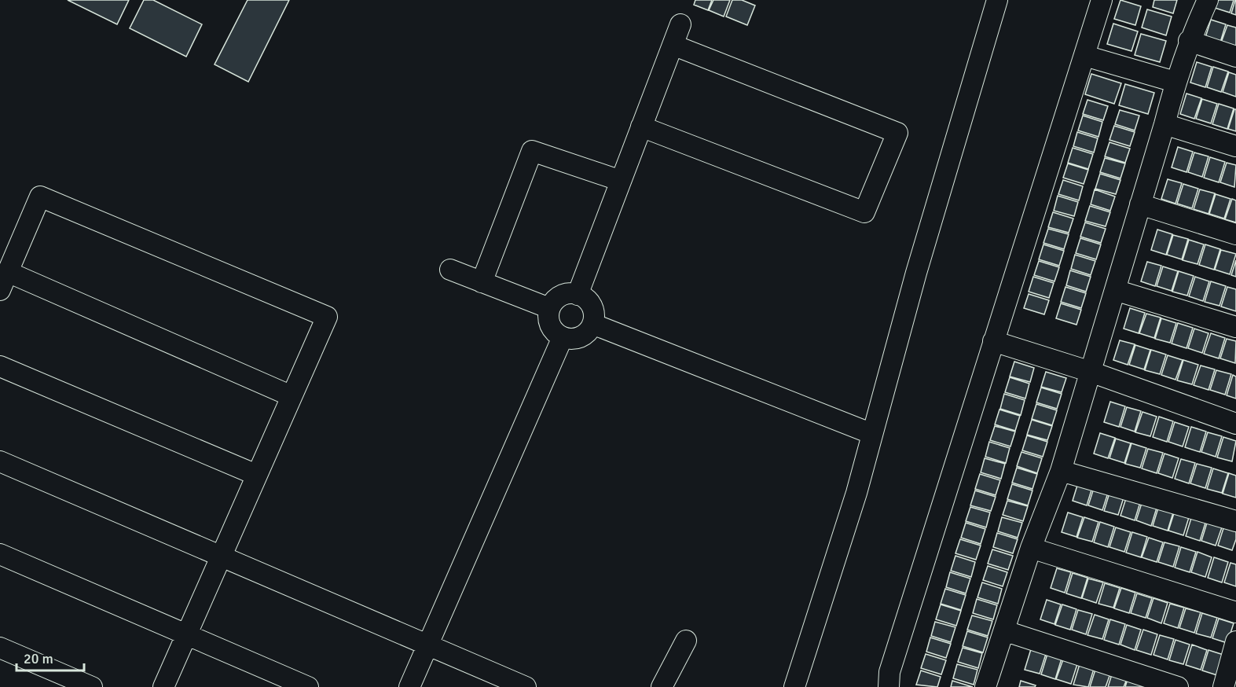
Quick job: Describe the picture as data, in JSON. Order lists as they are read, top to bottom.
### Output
{
  "scale_bar": "20 m"
}
